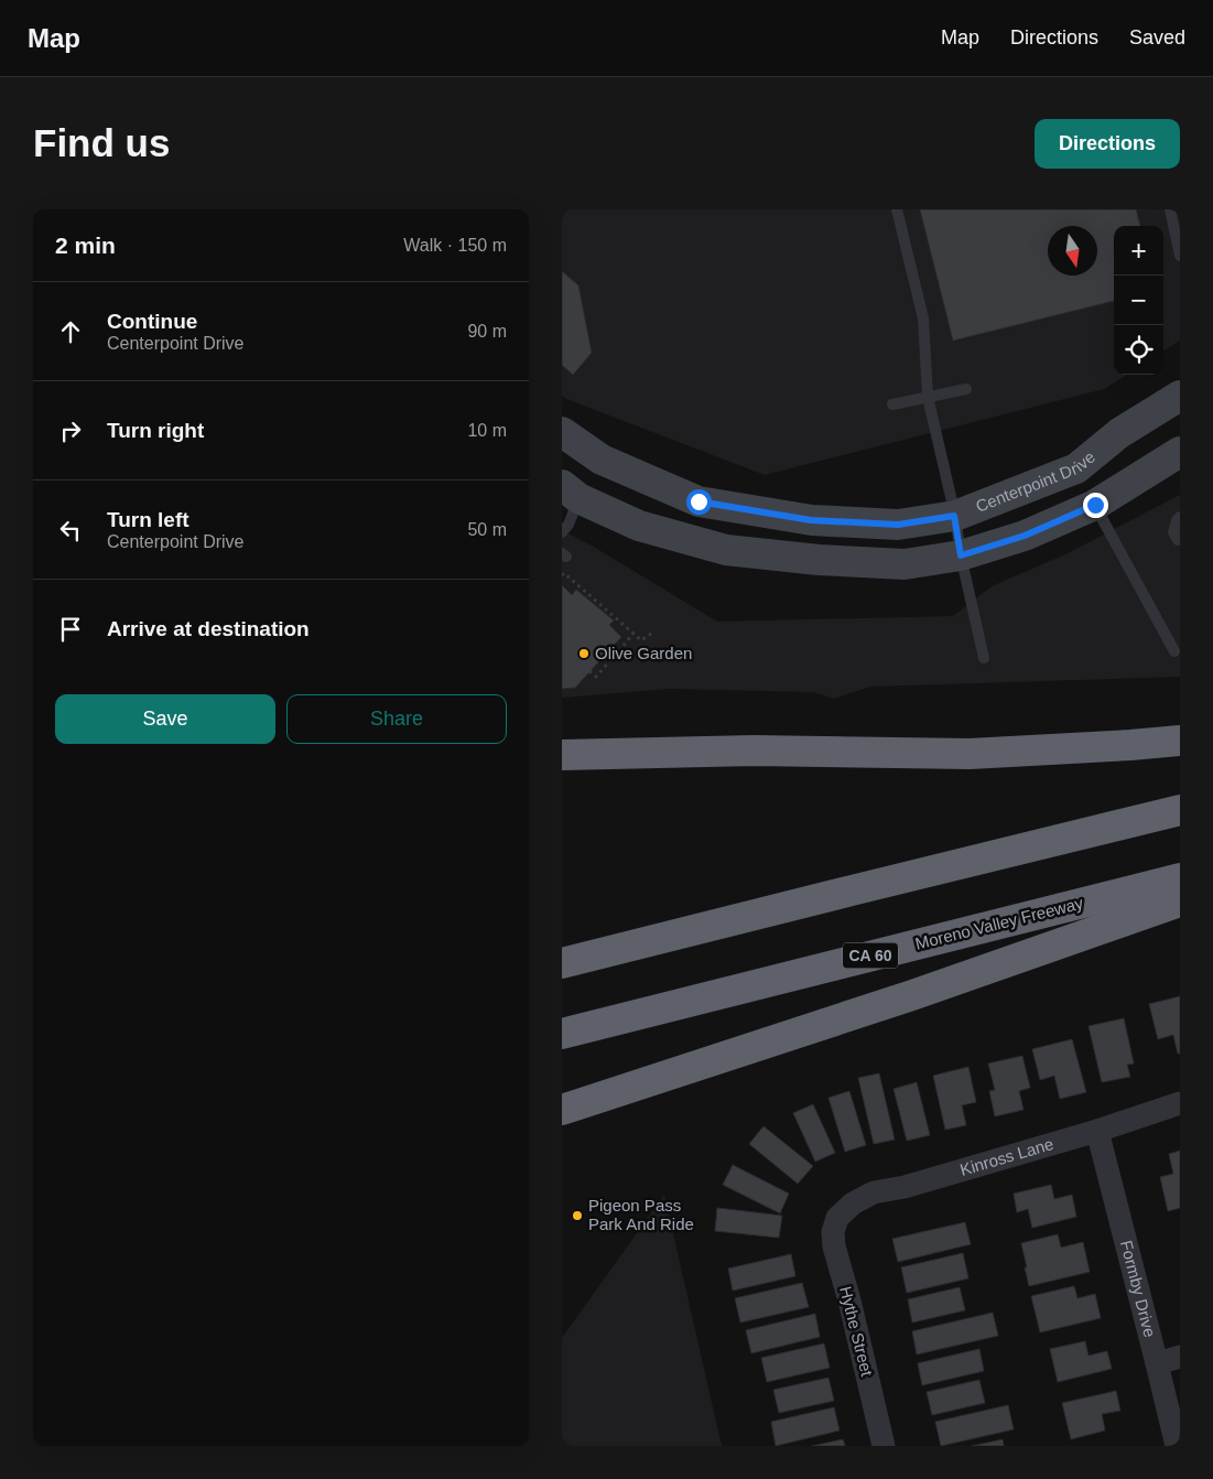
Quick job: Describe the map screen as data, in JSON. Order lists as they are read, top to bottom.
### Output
{
  "streets": {
    "highway": ["Moreno Valley Freeway", "CA 60"],
    "street": [
      "Centerpoint Drive",
      "Kinross Lane",
      "Formby Drive",
      "Hythe Street"
    ]
  },
  "crossings": [
    ["Kinross Lane", "Formby Drive"],
    ["Kinross Lane", "Hythe Street"]
  ],
  "places": ["Olive Garden", "Pigeon Pass Park And Ride"],
  "north": "bottom",
  "page": {
    "header": "Map",
    "nav": ["Map", "Directions", "Saved"],
    "buttons": [
      "Directions",
      ["Save", "Share"]
    ],
    "title": "Find us",
    "heading": ["2 min", "Walk · 150 m"],
    "map_buttons": ["+", "−"],
    "list": [
      ["Continue", "Centerpoint Drive", "90 m"],
      ["Turn right", "10 m"],
      ["Turn left", "Centerpoint Drive", "50 m"],
      "Arrive at destination"
    ]
  }
}
